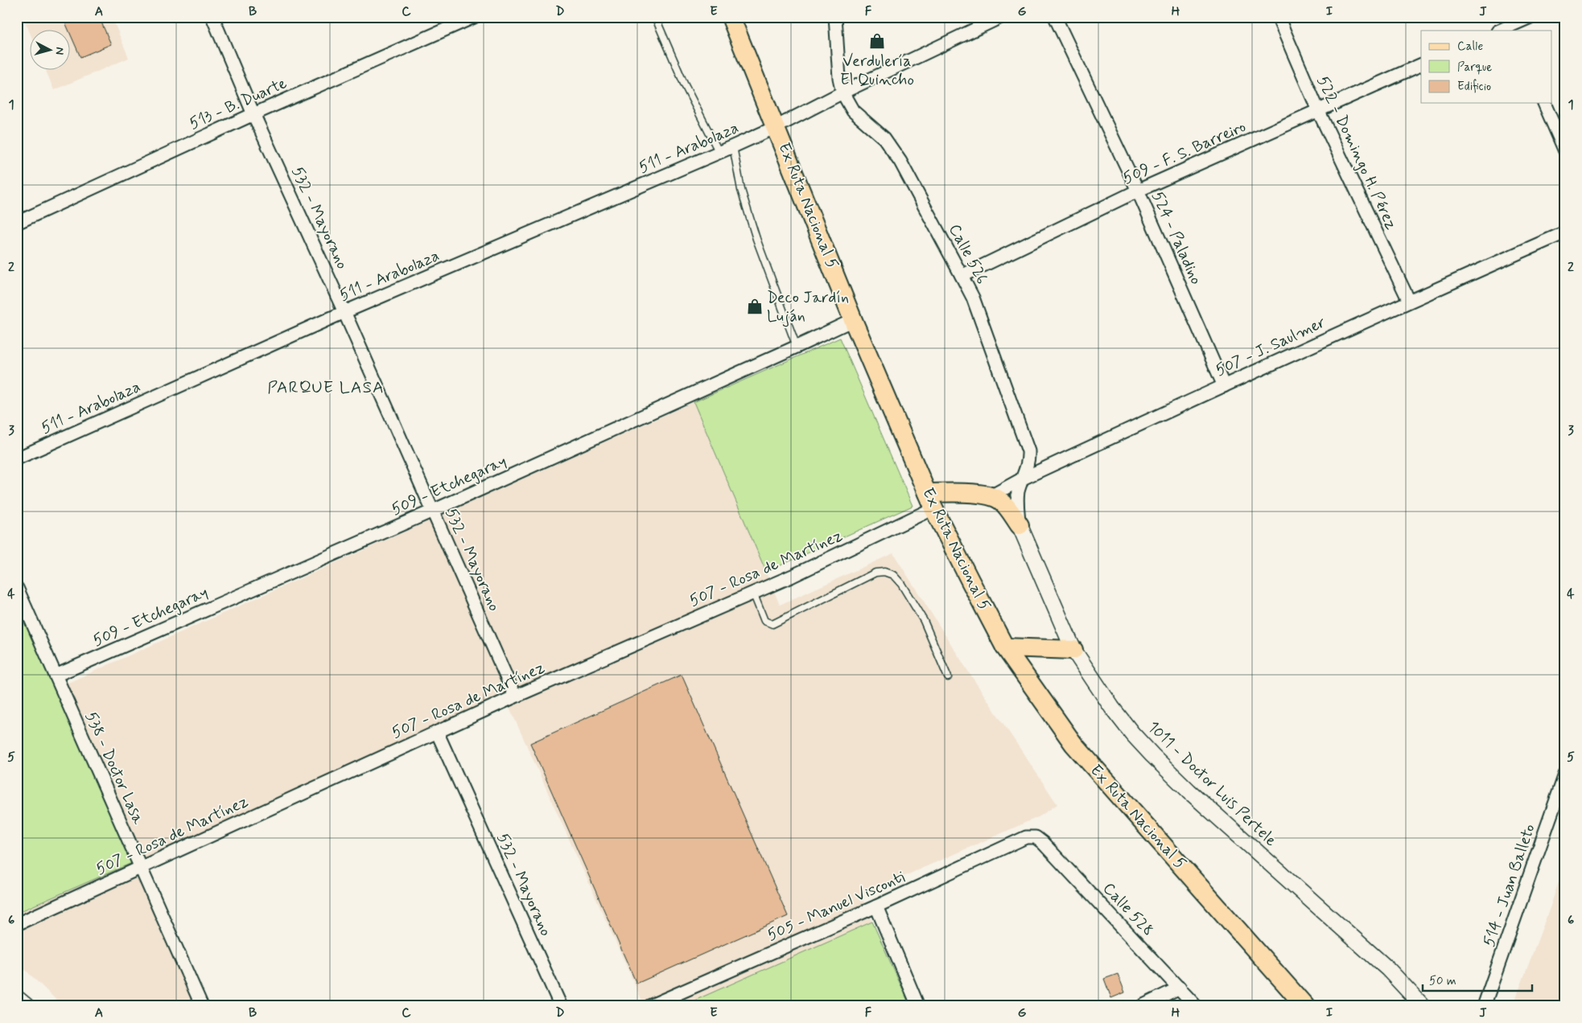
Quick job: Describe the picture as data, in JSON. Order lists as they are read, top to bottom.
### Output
{
  "streets": {
    "main road": ["Ex Ruta Nacional 5"],
    "street": [
      "513 - B. Duarte",
      "511 - Arabolaza",
      "509 - F. S. Barreiro",
      "522 - Domingo H. Pérez",
      "532 - Mayorano",
      "524 - Paladino",
      "Calle 526",
      "507 - J. Saulmer",
      "509 - Etchegaray",
      "507 - Rosa de Martínez",
      "538 - Doctor Lasa",
      "1011 - Doctor Luis Pertele",
      "514 - Juan Balleto",
      "505 - Manuel Visconti",
      "Calle 528"
    ]
  },
  "crossings": [
    ["513 - B. Duarte", "532 - Mayorano"],
    ["511 - Arabolaza", "Ex Ruta Nacional 5"],
    ["511 - Arabolaza", "532 - Mayorano"],
    ["511 - Arabolaza", "Calle 526"],
    ["509 - F. S. Barreiro", "522 - Domingo H. Pérez"],
    ["509 - F. S. Barreiro", "524 - Paladino"],
    ["509 - F. S. Barreiro", "Calle 526"],
    ["522 - Domingo H. Pérez", "507 - J. Saulmer"],
    ["Ex Ruta Nacional 5", "509 - Etchegaray"],
    ["Ex Ruta Nacional 5", "507 - Rosa de Martínez"],
    ["532 - Mayorano", "509 - Etchegaray"],
    ["532 - Mayorano", "507 - Rosa de Martínez"],
    ["524 - Paladino", "507 - J. Saulmer"],
    ["Calle 526", "507 - J. Saulmer"],
    ["Calle 526", "1011 - Doctor Luis Pertele"],
    ["509 - Etchegaray", "538 - Doctor Lasa"],
    ["507 - Rosa de Martínez", "538 - Doctor Lasa"],
    ["505 - Manuel Visconti", "Calle 528"]
  ],
  "districts": ["PARQUE LASA"],
  "places": {
    "shop": ["Verdulería El Quincho", "Deco Jardín Luján"]
  },
  "legend": ["Calle", "Parque", "Edificio"],
  "scale_bar": "50 m",
  "north": "right",
  "grid": {
    "columns": [
      "A",
      "B",
      "C",
      "D",
      "E",
      "F",
      "G",
      "H",
      "I",
      "J"
    ],
    "rows": [
      "1",
      "2",
      "3",
      "4",
      "5",
      "6"
    ]
  }
}
